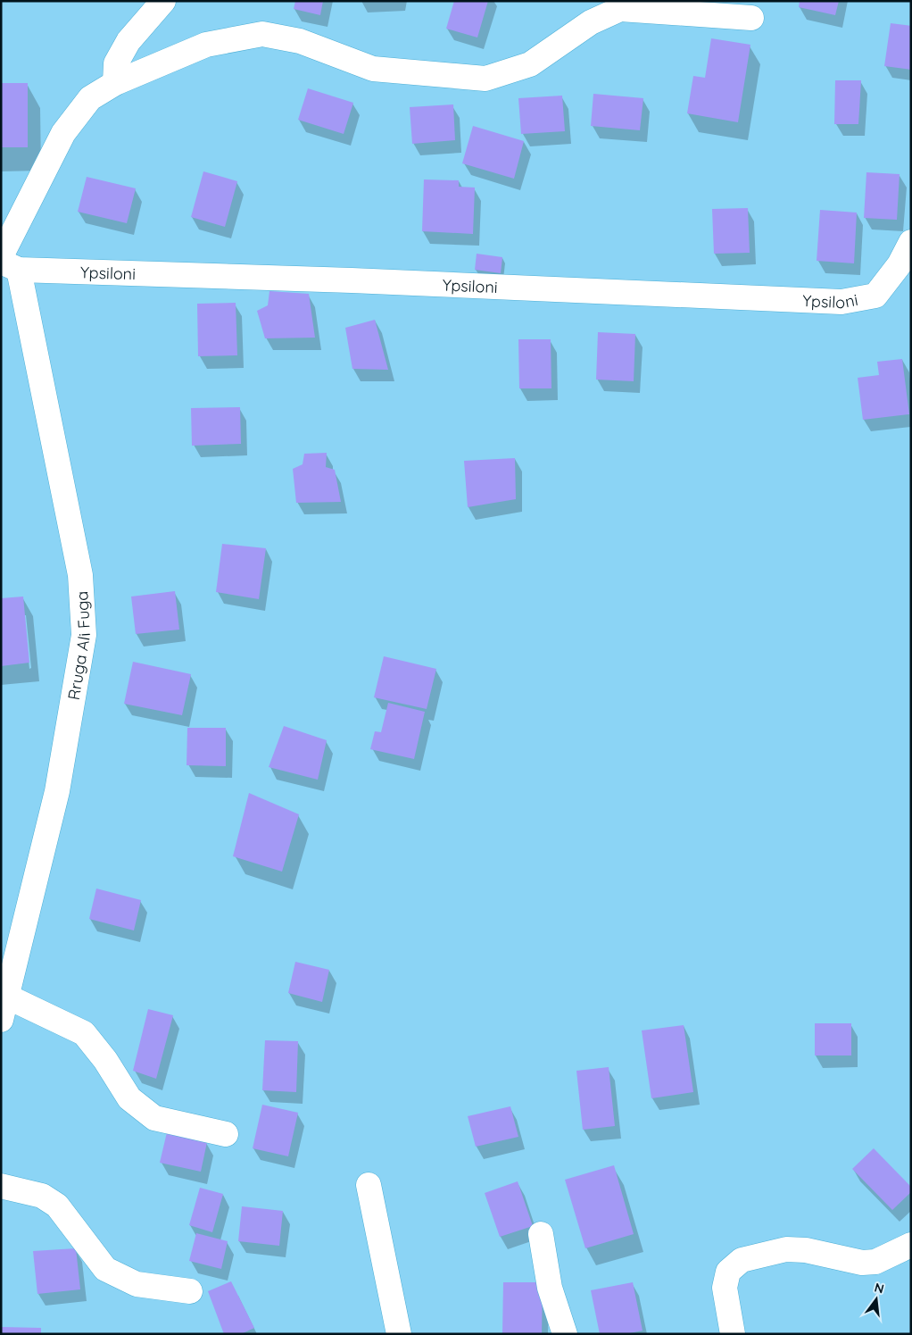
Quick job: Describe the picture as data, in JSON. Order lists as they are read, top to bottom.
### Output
{
  "streets": {
    "street": ["Ypsiloni", "Rruga Ali Fuga"]
  },
  "crossings": [
    ["Ypsiloni", "Rruga Ali Fuga"]
  ],
  "north": "top"
}
